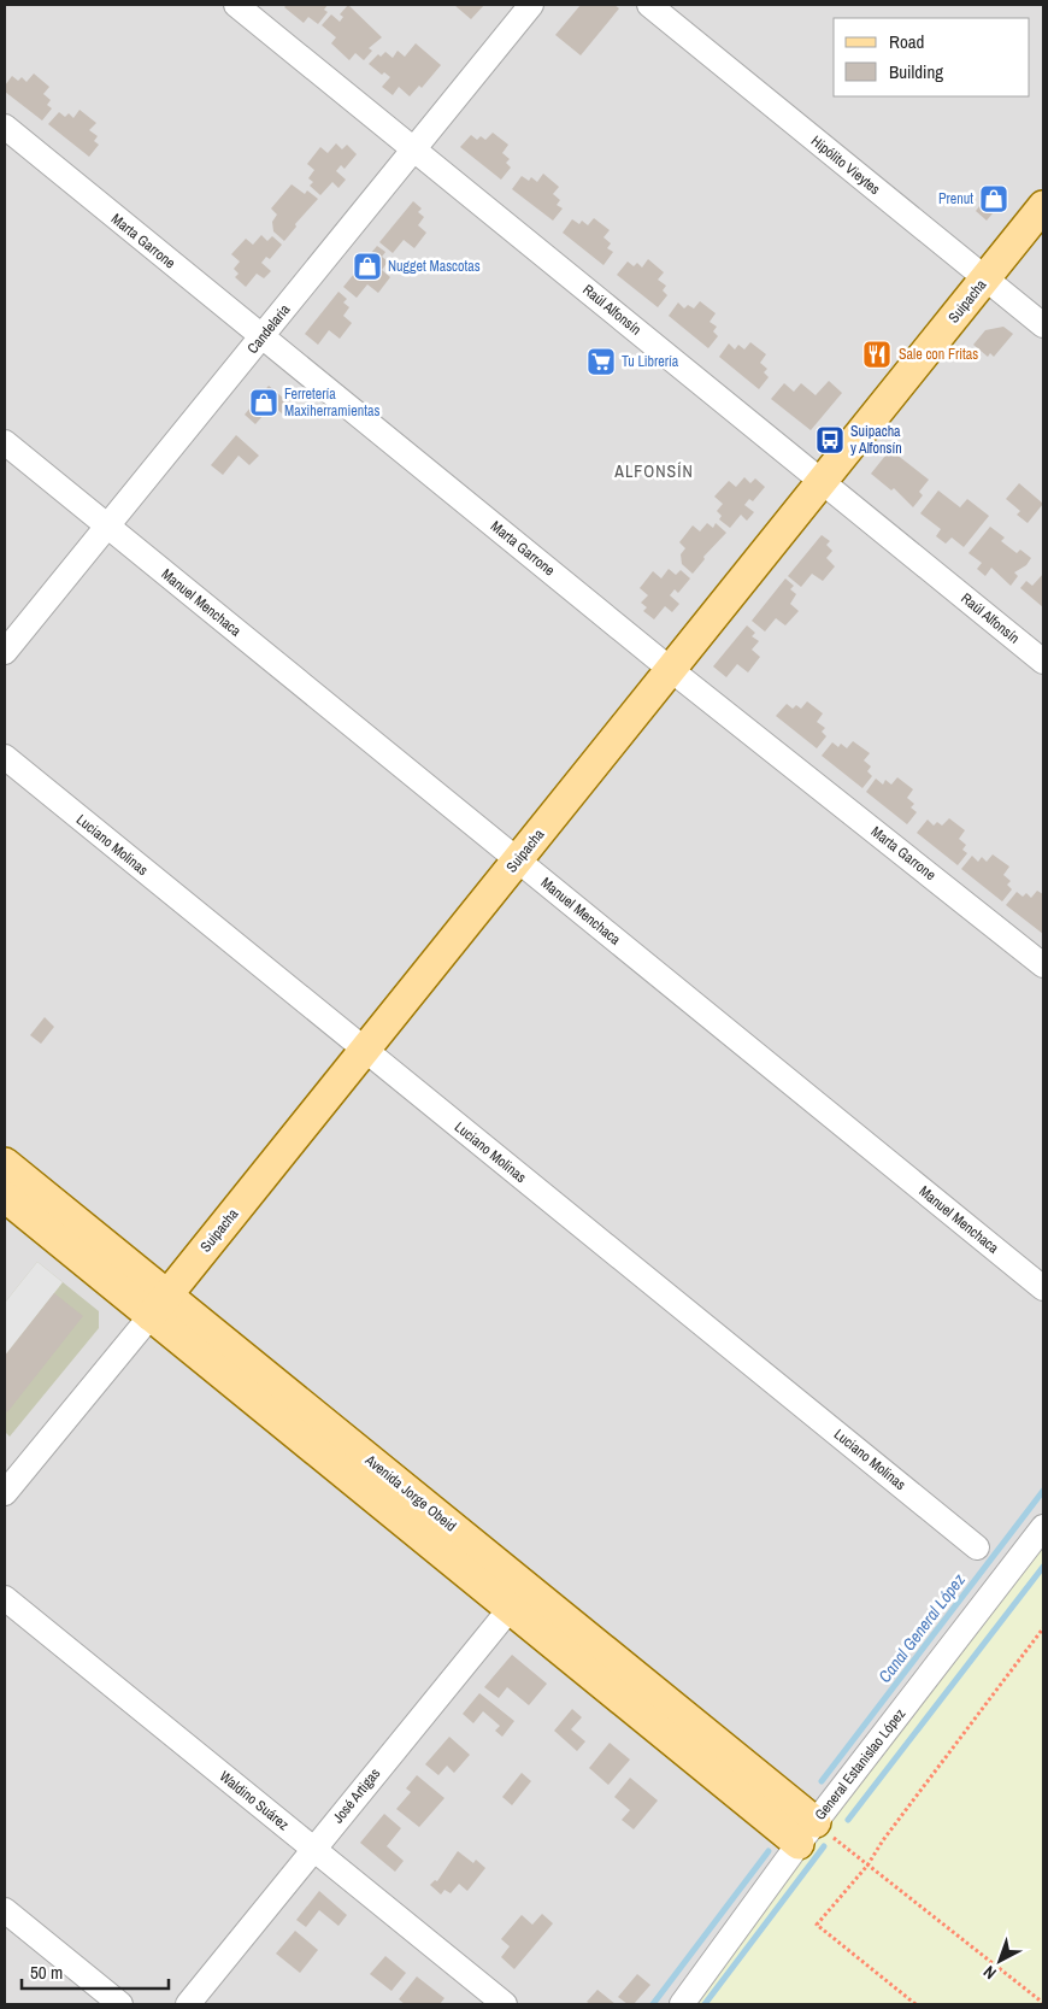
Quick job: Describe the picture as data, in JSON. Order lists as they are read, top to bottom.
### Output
{
  "streets": {
    "main road": ["Suipacha", "Avenida Jorge Obeid"],
    "street": [
      "Hipólito Vieytes",
      "Marta Garrone",
      "Raúl Alfonsín",
      "Candelaria",
      "Manuel Menchaca",
      "Luciano Molinas",
      "General Estanislao López",
      "José Artigas",
      "Waldino Suárez"
    ]
  },
  "crossings": [
    ["Hipólito Vieytes", "Suipacha"],
    ["Marta Garrone", "Suipacha"],
    ["Marta Garrone", "Candelaria"],
    ["Suipacha", "Raúl Alfonsín"],
    ["Suipacha", "Manuel Menchaca"],
    ["Suipacha", "Luciano Molinas"],
    ["Suipacha", "Avenida Jorge Obeid"],
    ["Raúl Alfonsín", "Candelaria"],
    ["Candelaria", "Manuel Menchaca"],
    ["Avenida Jorge Obeid", "General Estanislao López"],
    ["Avenida Jorge Obeid", "José Artigas"],
    ["José Artigas", "Waldino Suárez"]
  ],
  "districts": ["ALFONSÍN"],
  "water": ["Canal General López"],
  "places": {
    "shop": ["Prenut", "Nugget Mascotas", "Ferretería Maxiherramientas"],
    "restaurant": ["Sale con Fritas"],
    "supermarket": ["Tu Librería"],
    "bus stop": ["Suipacha y Alfonsín"]
  },
  "legend": ["Road", "Building"],
  "scale_bar": "50 m",
  "north": "bottom left"
}
